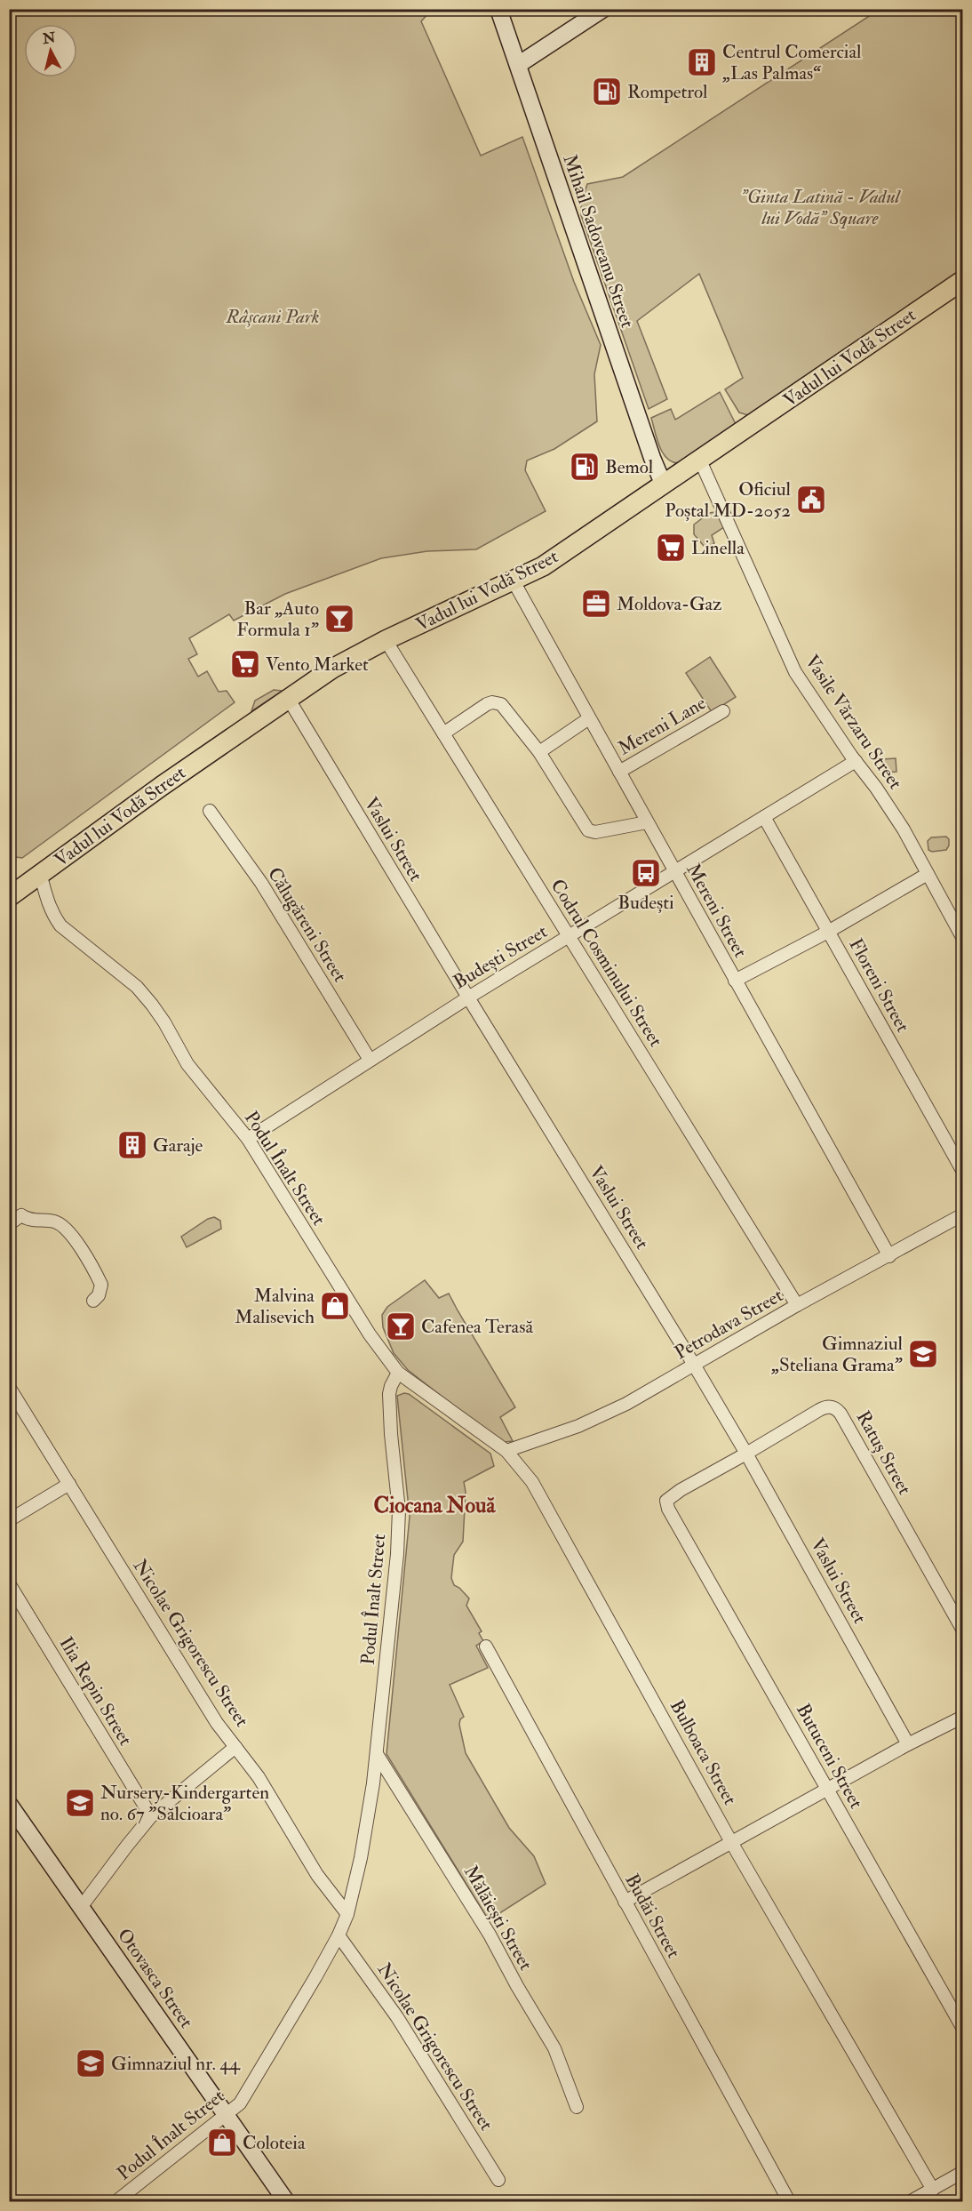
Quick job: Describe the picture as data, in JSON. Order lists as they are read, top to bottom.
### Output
{
  "streets": {
    "main road": ["Vadul lui Vodă Street"],
    "street": [
      "Mihail Sadoveanu Street",
      "Vasile Vărzaru Street",
      "Mereni Lane",
      "Vaslui Street",
      "Mereni Street",
      "Călugăreni Street",
      "Budești Street",
      "Codrul Cosminului Street",
      "Floreni Street",
      "Podul Înalt Street",
      "Petrodava Street",
      "Ratuș Street",
      "Nicolae Grigorescu Street",
      "Ilia Repin Street",
      "Bulboaca Street",
      "Butuceni Street",
      "Budăi Street",
      "Mălăiești Street",
      "Otovasca Street"
    ]
  },
  "crossings": [
    ["Mihail Sadoveanu Street", "Vadul lui Vodă Street"],
    ["Vadul lui Vodă Street", "Vasile Vărzaru Street"],
    ["Vadul lui Vodă Street", "Vaslui Street"],
    ["Vadul lui Vodă Street", "Mereni Street"],
    ["Vadul lui Vodă Street", "Codrul Cosminului Street"],
    ["Vadul lui Vodă Street", "Podul Înalt Street"],
    ["Vasile Vărzaru Street", "Budești Street"],
    ["Mereni Lane", "Mereni Street"],
    ["Vaslui Street", "Budești Street"],
    ["Vaslui Street", "Petrodava Street"],
    ["Vaslui Street", "Ratuș Street"],
    ["Mereni Street", "Budești Street"],
    ["Mereni Street", "Petrodava Street"],
    ["Călugăreni Street", "Budești Street"],
    ["Budești Street", "Codrul Cosminului Street"],
    ["Budești Street", "Floreni Street"],
    ["Budești Street", "Podul Înalt Street"],
    ["Codrul Cosminului Street", "Petrodava Street"],
    ["Podul Înalt Street", "Nicolae Grigorescu Street"],
    ["Podul Înalt Street", "Bulboaca Street"],
    ["Podul Înalt Street", "Mălăiești Street"],
    ["Podul Înalt Street", "Otovasca Street"],
    ["Petrodava Street", "Bulboaca Street"],
    ["Ratuș Street", "Butuceni Street"]
  ],
  "districts": ["Ciocana Nouă"],
  "parks": ["\"Ginta Latină - Vadul lui Vodă\" Square", "Râșcani Park"],
  "places": {
    "building": ["Centrul Comercial „Las Palmas“", "Garaje"],
    "fuel station": ["Rompetrol", "Bemol"],
    "public building": ["Oficiul Poștal MD-2052"],
    "supermarket": ["Linella", "Vento Market"],
    "office": ["Moldova-Gaz"],
    "bar": ["Bar „Auto Formula 1”", "Cafenea Terasă"],
    "bus stop": ["Budești"],
    "shop": ["Malvina Malisevich", "Coloteia"],
    "school or university": ["Gimnaziul „Steliana Grama”", "Nursery-Kindergarten no. 67 \"Sălcioara\"", "Gimnaziul nr. 44"]
  },
  "north": "top"
}
